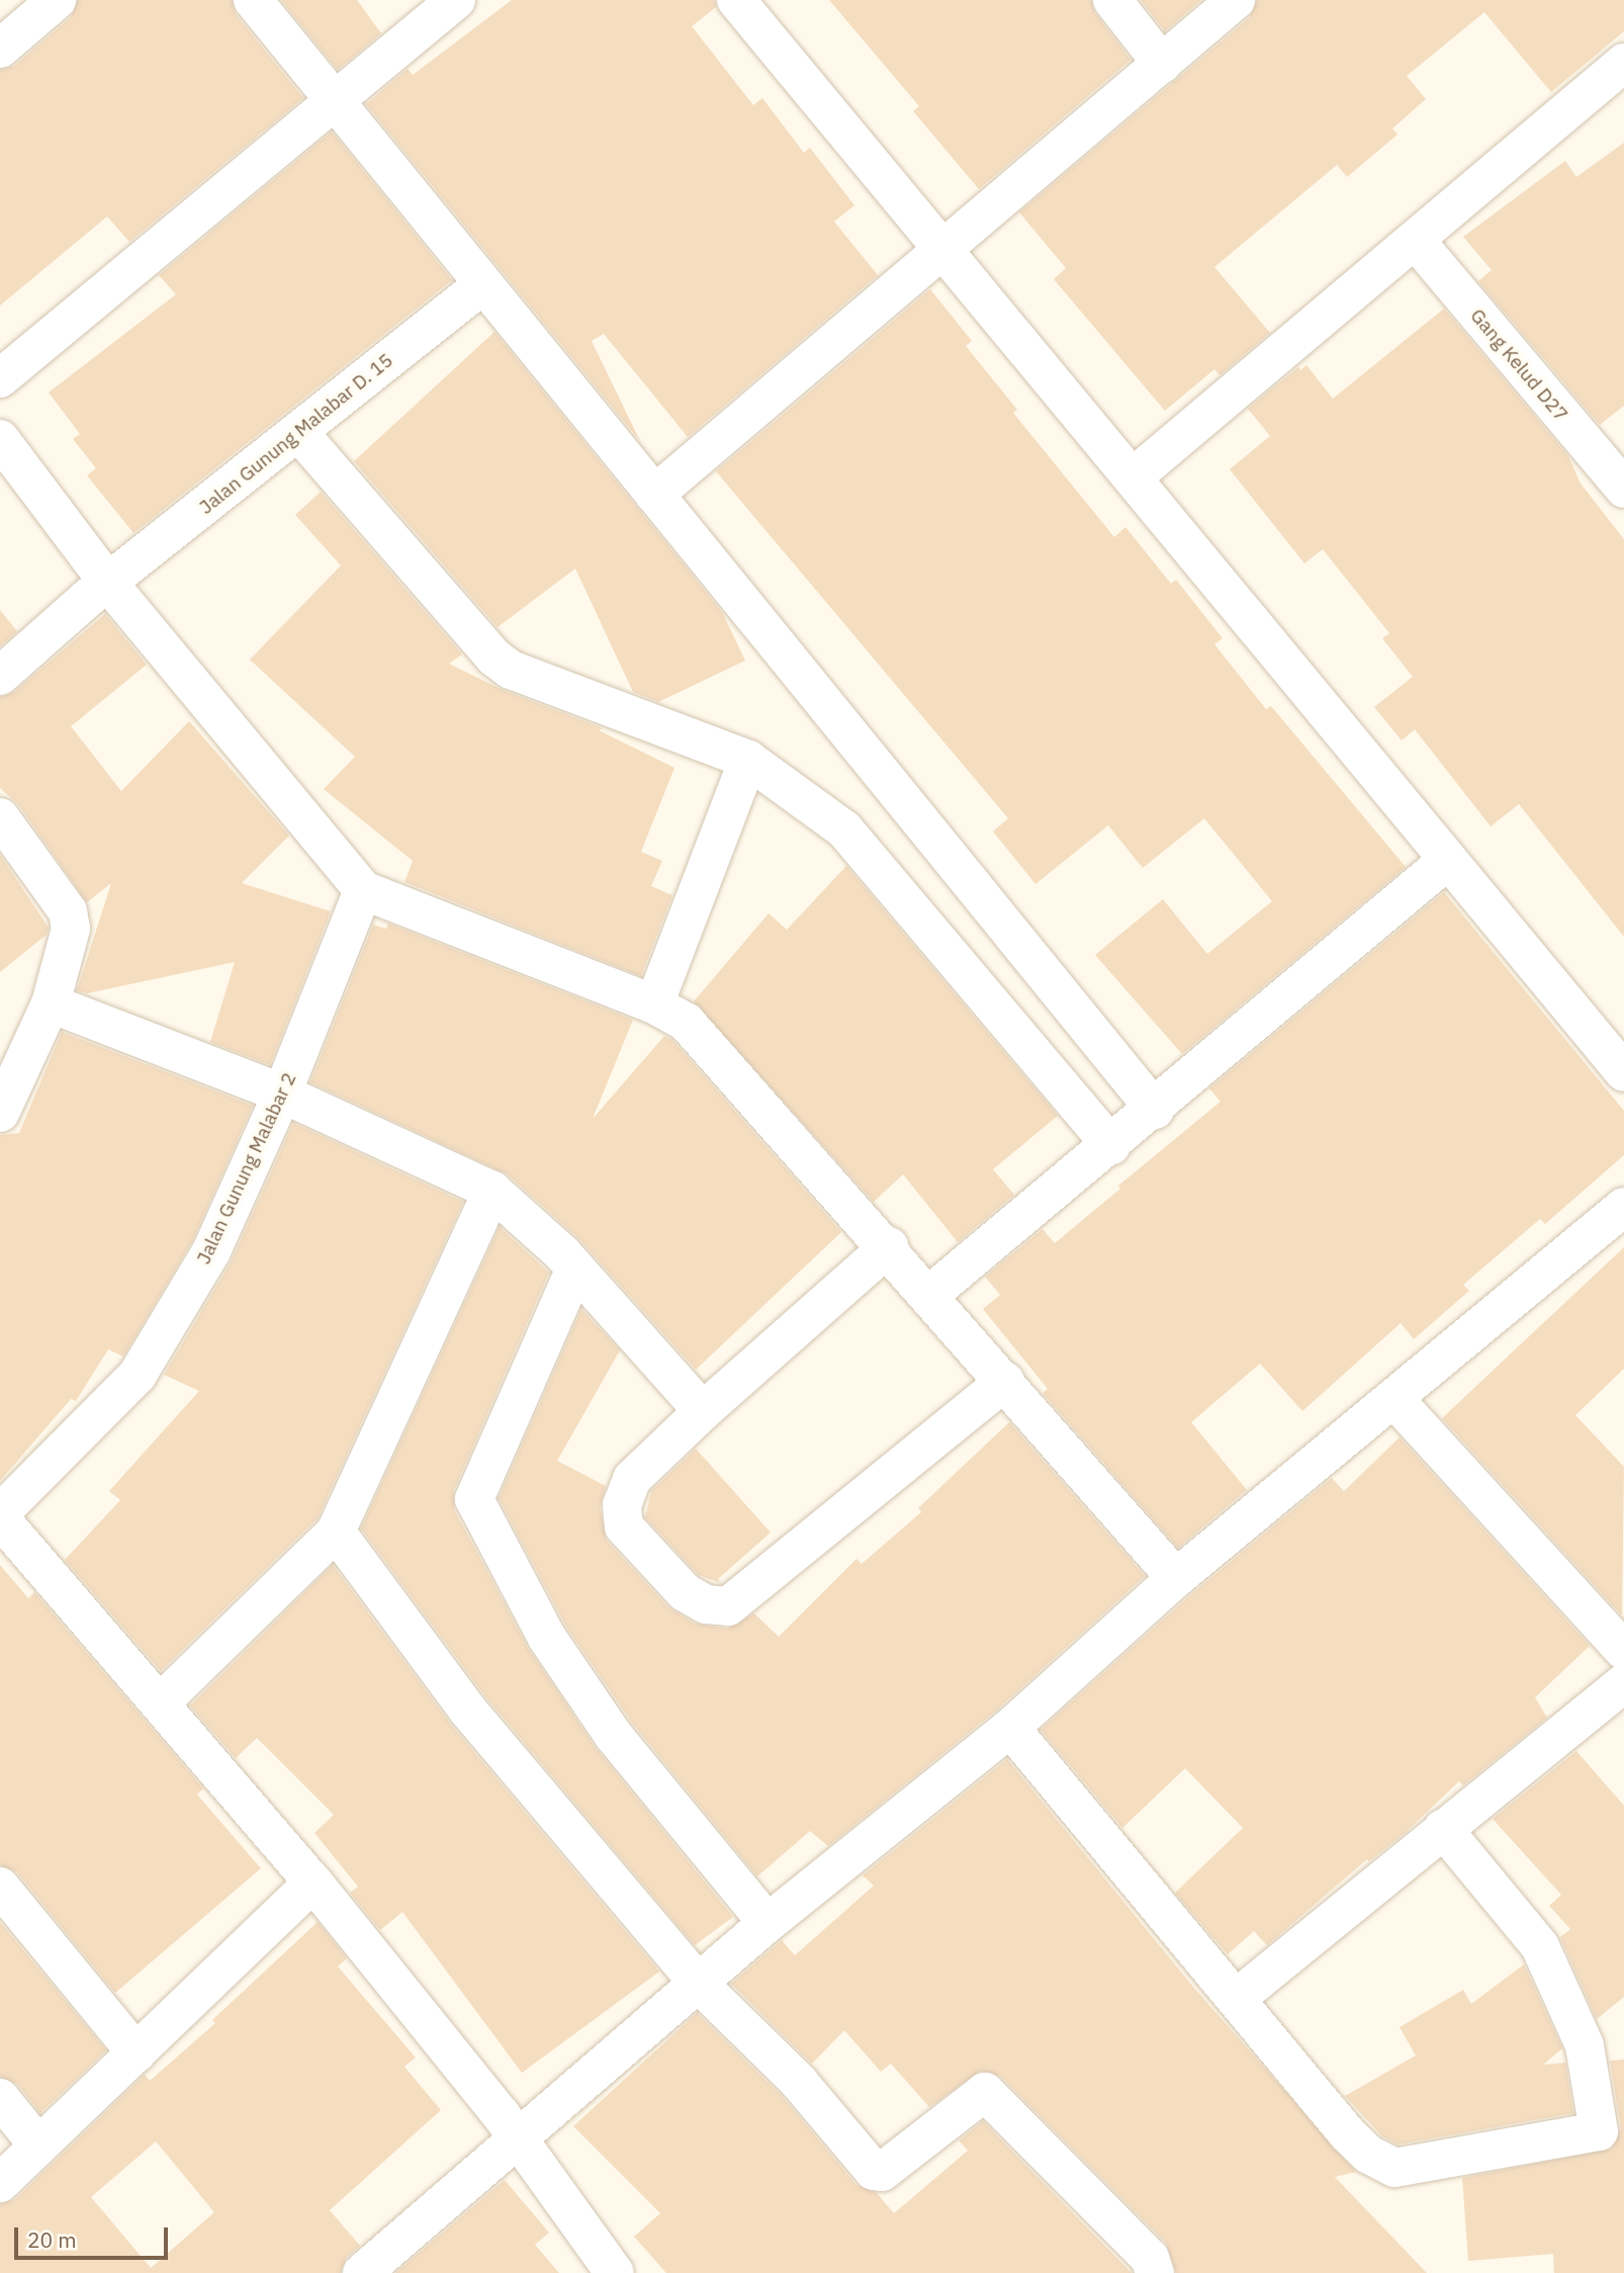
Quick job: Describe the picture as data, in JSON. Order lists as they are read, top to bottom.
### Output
{
  "streets": {
    "street": ["Gang Kelud D27", "Jalan Gunung Malabar D. 15", "Jalan Gunung Malabar 2"]
  },
  "scale_bar": "20 m"
}
